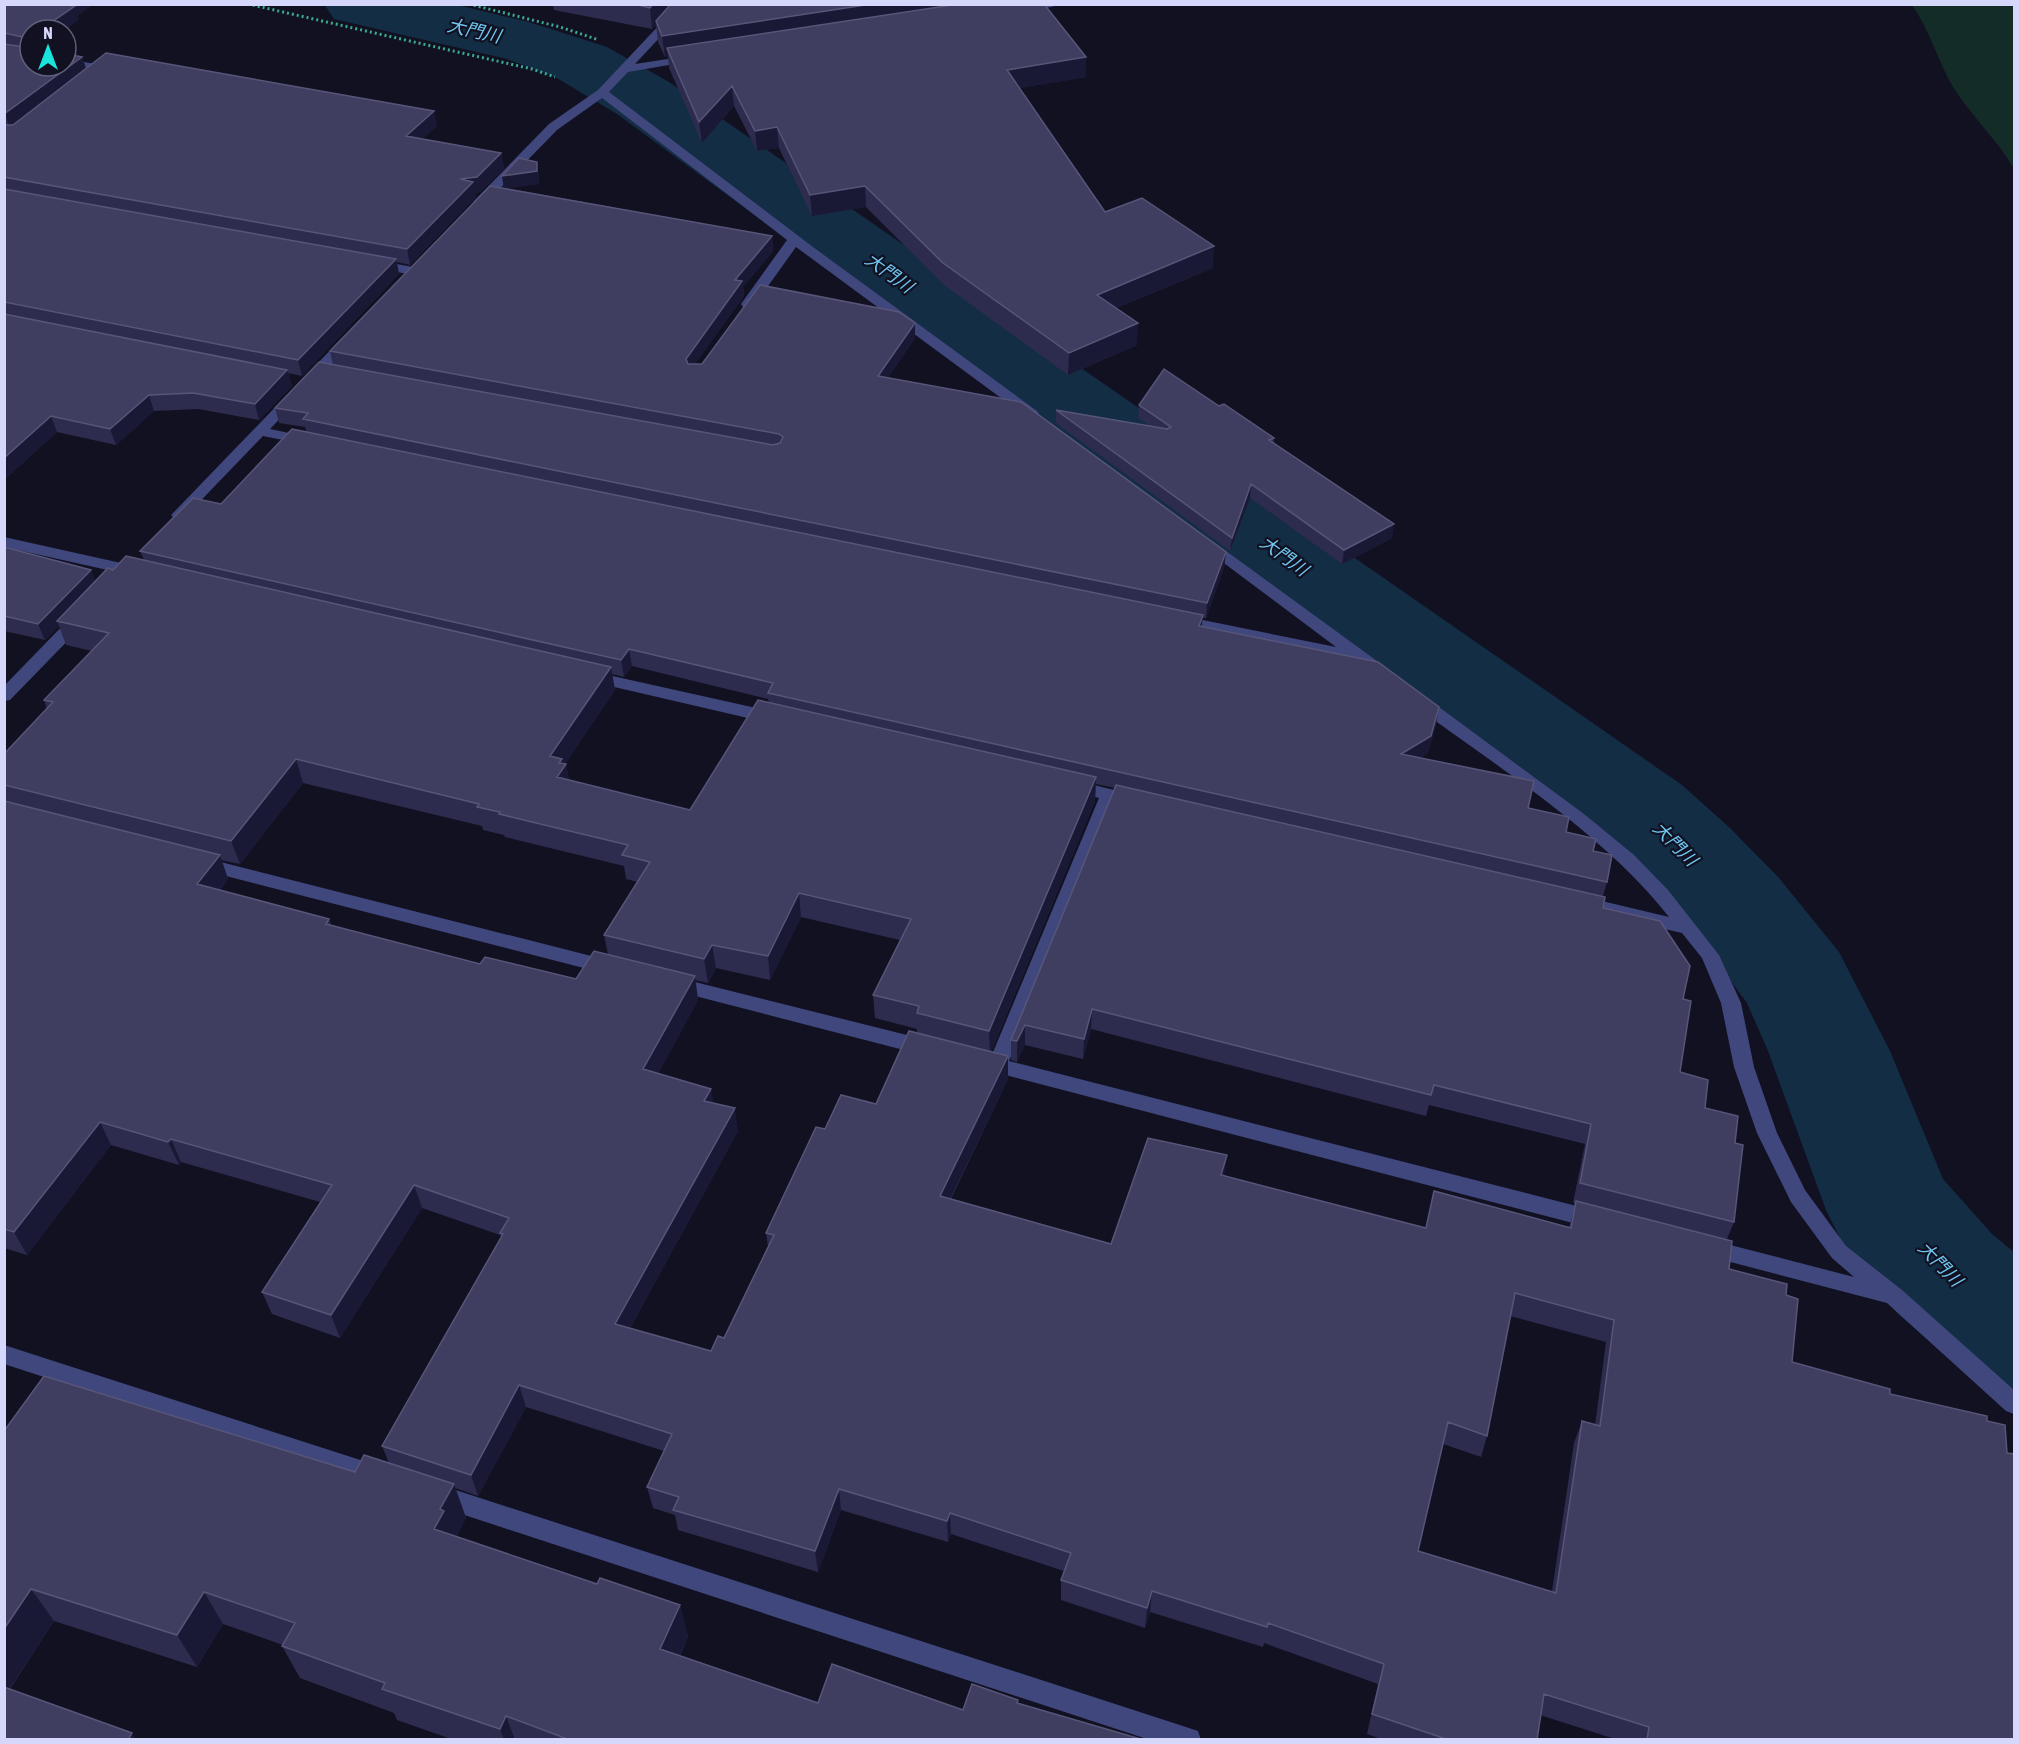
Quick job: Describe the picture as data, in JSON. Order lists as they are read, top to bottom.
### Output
{
  "water": ["大門川"],
  "north": "top"
}
